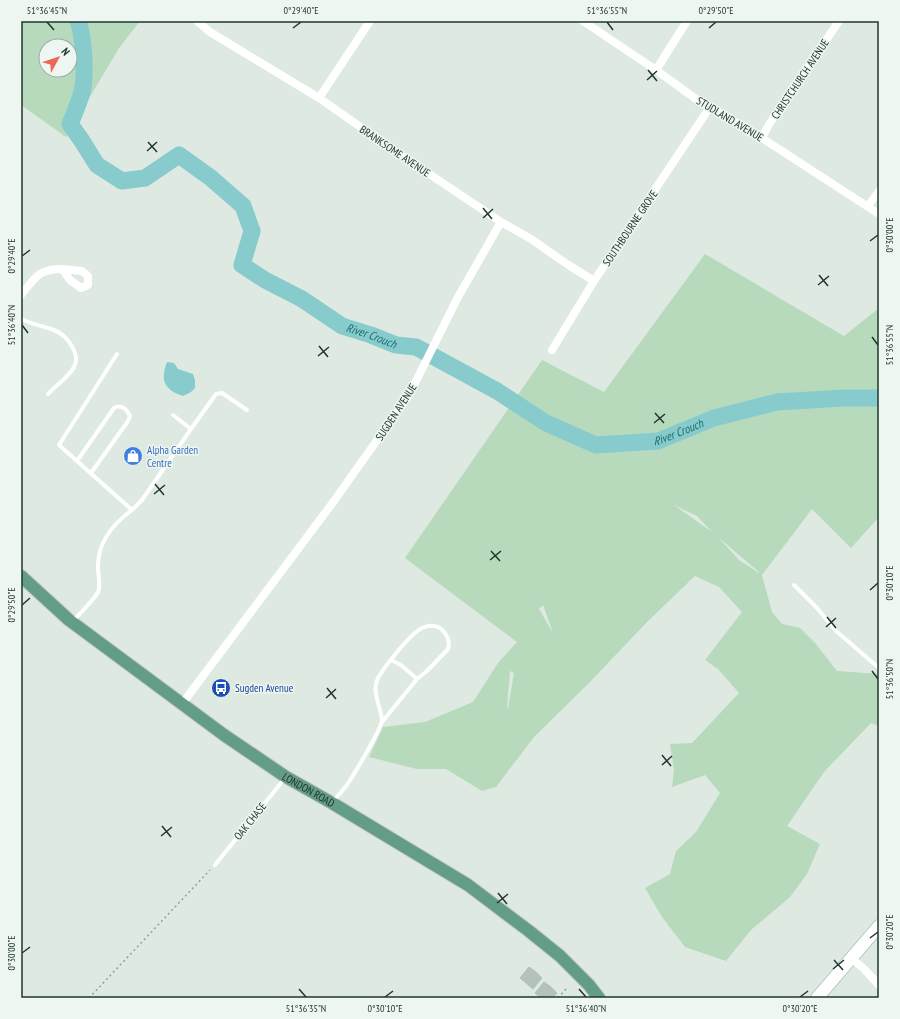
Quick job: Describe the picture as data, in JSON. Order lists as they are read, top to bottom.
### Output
{
  "streets": {
    "main road": ["LONDON ROAD"],
    "street": [
      "CHRISTCHURCH AVENUE",
      "STUDLAND AVENUE",
      "BRANKSOME AVENUE",
      "SOUTHBOURNE GROVE",
      "SUGDEN AVENUE"
    ],
    "lane": ["OAK CHASE"]
  },
  "crossings": [
    ["CHRISTCHURCH AVENUE", "STUDLAND AVENUE"],
    ["STUDLAND AVENUE", "SOUTHBOURNE GROVE"],
    ["BRANKSOME AVENUE", "SOUTHBOURNE GROVE"],
    ["BRANKSOME AVENUE", "SUGDEN AVENUE"],
    ["SUGDEN AVENUE", "LONDON ROAD"],
    ["LONDON ROAD", "OAK CHASE"]
  ],
  "water": ["River Crouch"],
  "places": {
    "shop": ["Alpha Garden Centre"],
    "bus stop": ["Sugden Avenue"]
  },
  "north": "top right",
  "coordinates": [
    "51°36'45\"N",
    "0°29'40\"E",
    "51°36'55\"N",
    "0°29'50\"E",
    "0°30'00\"E",
    "51°36'40\"N",
    "0°30'10\"E",
    "51°36'50\"N",
    "0°30'20\"E",
    "51°36'35\"N"
  ]
}
